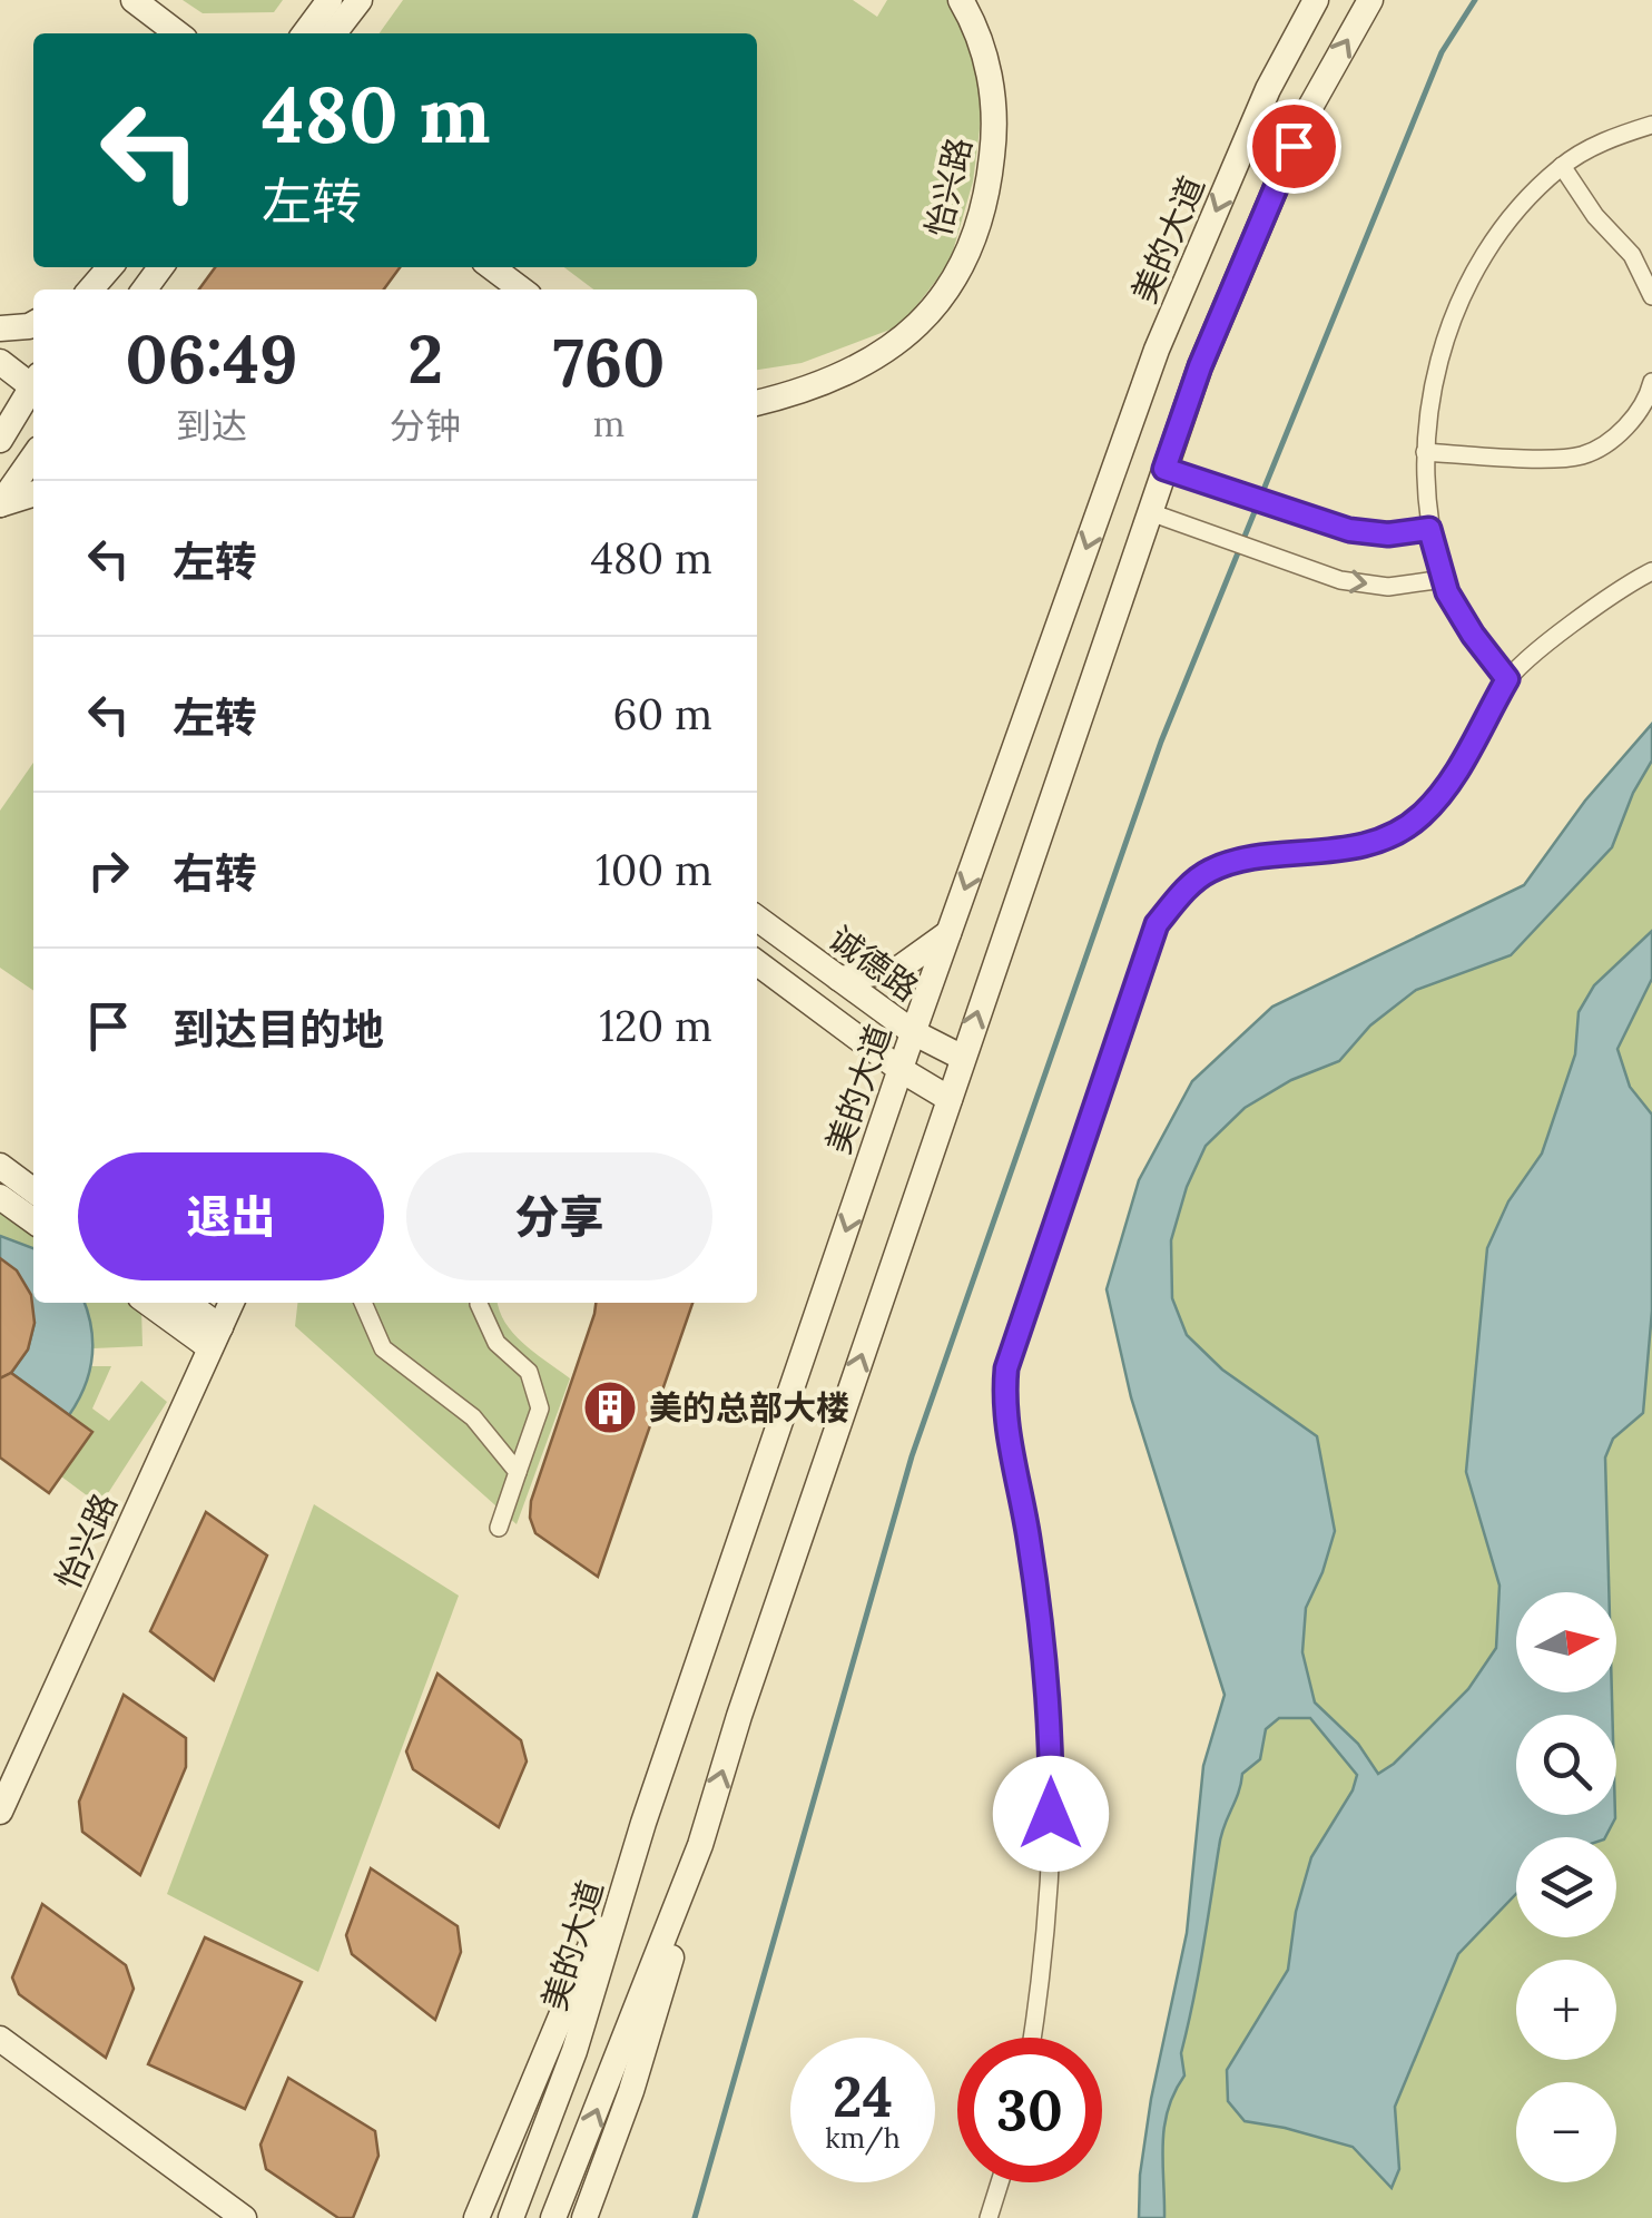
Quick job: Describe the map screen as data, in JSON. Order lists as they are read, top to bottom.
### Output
{
  "streets": {
    "main road": ["怡兴路", "美的大道", "诚德路"]
  },
  "crossings": [
    ["美的大道", "诚德路"]
  ],
  "places": {
    "building": ["美的总部大楼"]
  },
  "north": "right",
  "page": {
    "turn": ["480 m", "左转"],
    "eta": [
      "06:49",
      "到达",
      "2",
      "分钟",
      "760",
      "m"
    ],
    "list": [
      {
        "name": "左转",
        "value": "480 m"
      },
      {
        "name": "左转",
        "value": "60 m"
      },
      {
        "name": "右转",
        "value": "100 m"
      },
      {
        "name": "到达目的地",
        "value": "120 m"
      }
    ],
    "buttons": ["退出", "分享"],
    "map_buttons": ["+", "−"],
    "speed": "24 km/h",
    "limit": "30"
  }
}
